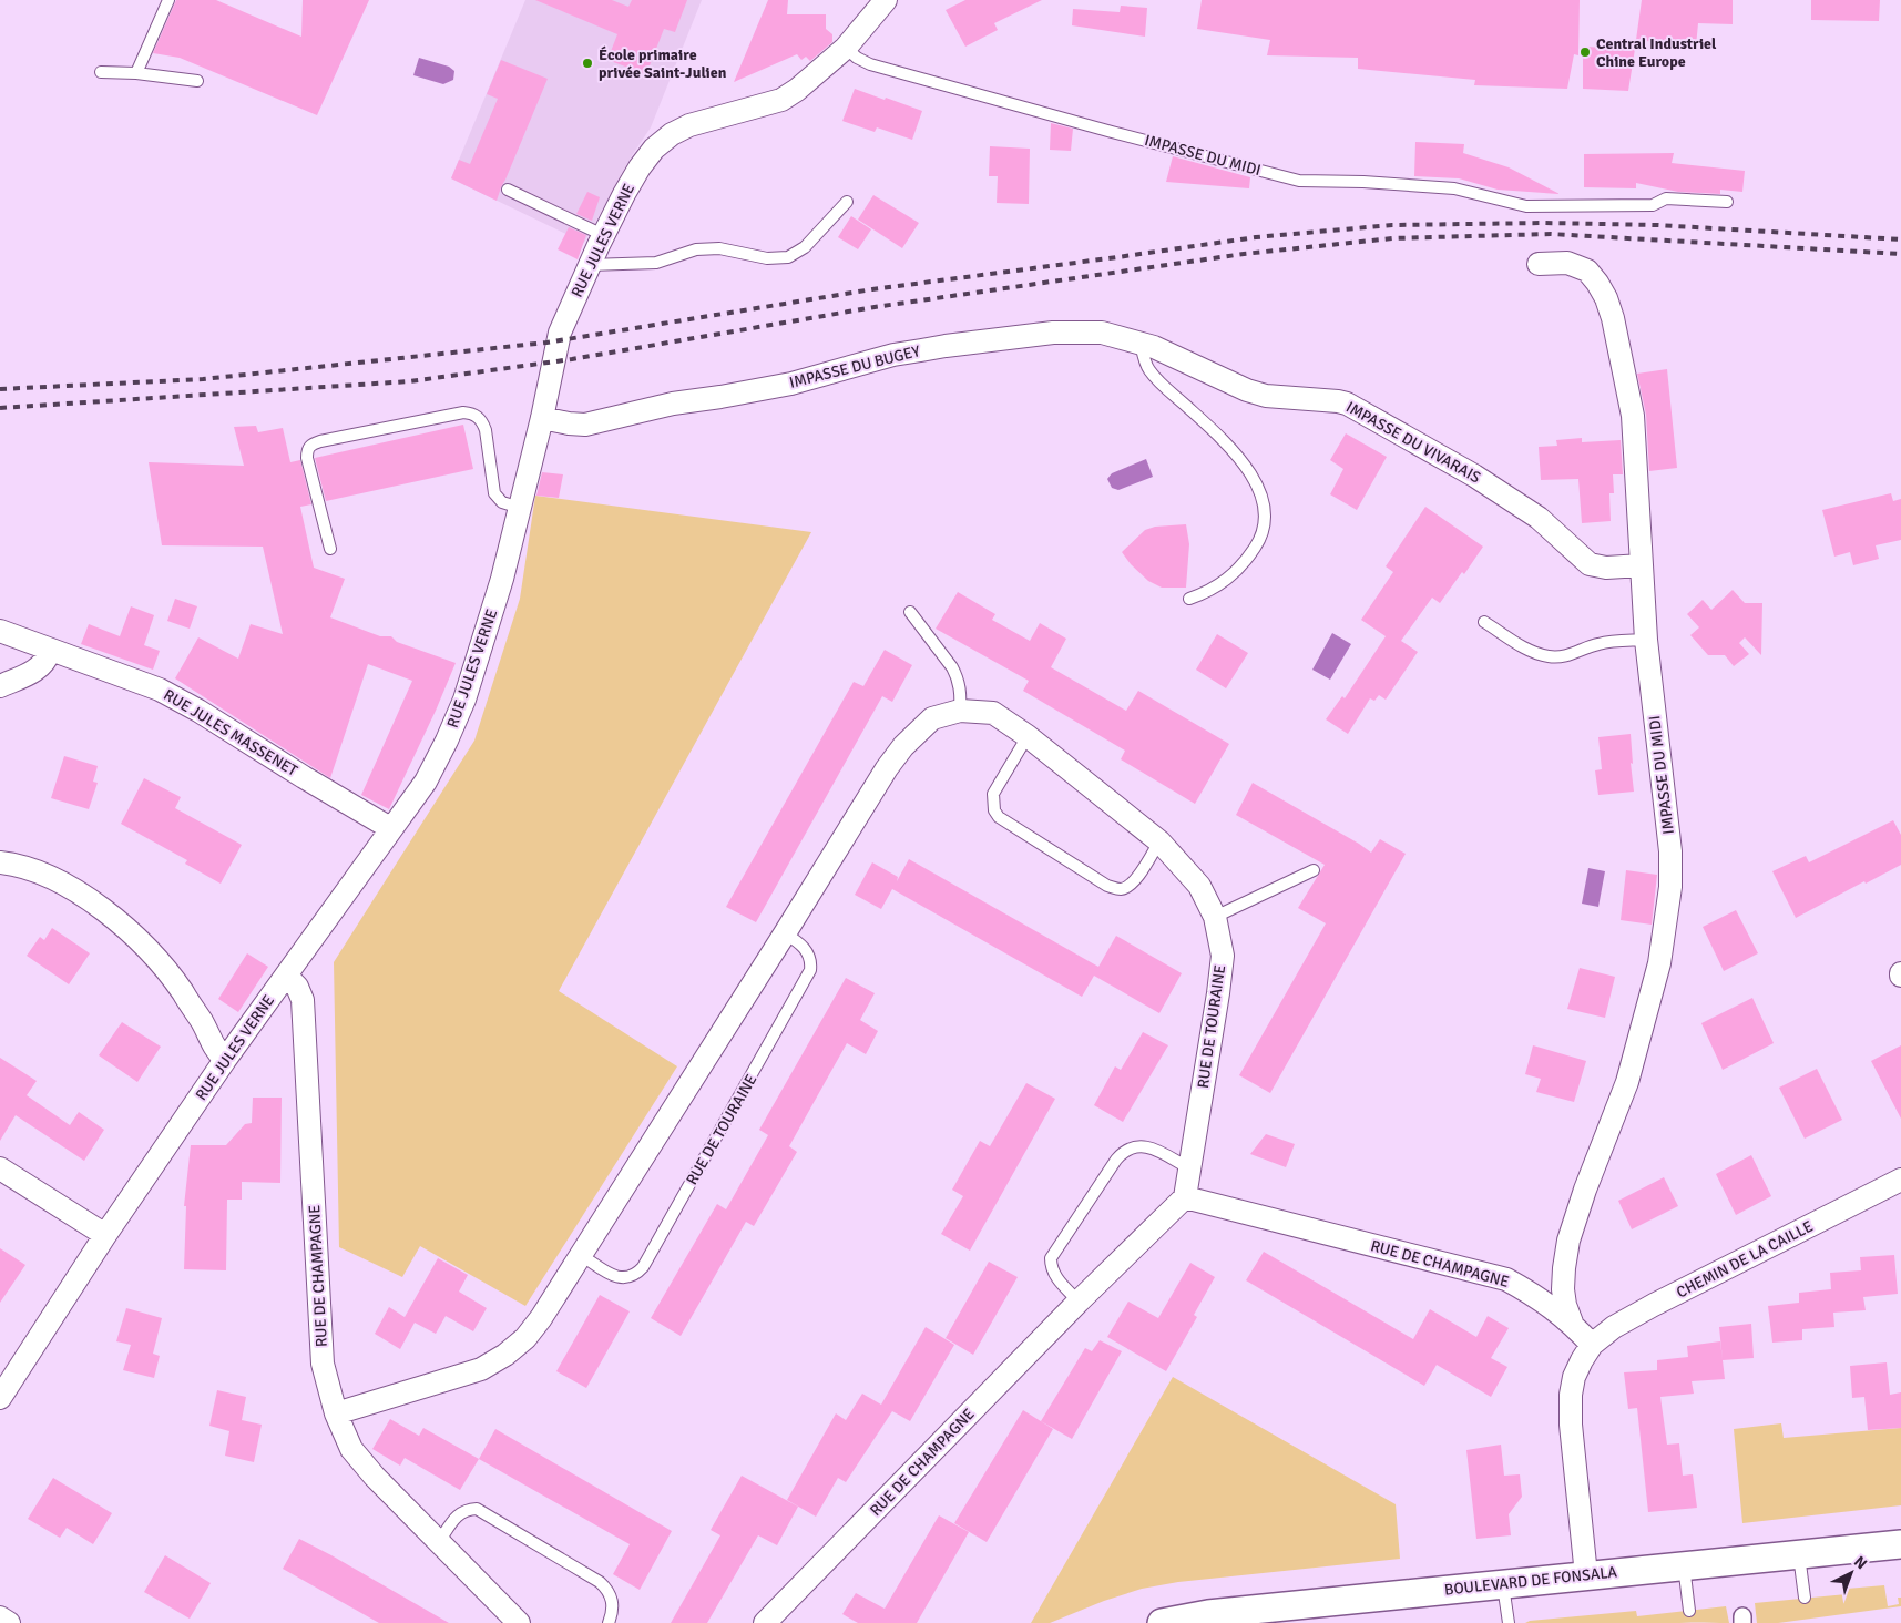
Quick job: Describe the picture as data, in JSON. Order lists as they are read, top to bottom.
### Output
{
  "streets": {
    "street": [
      "IMPASSE DU MIDI",
      "RUE JULES VERNE",
      "IMPASSE DU BUGEY",
      "IMPASSE DU VIVARAIS",
      "RUE JULES MASSENET",
      "RUE DE TOURAINE",
      "CHEMIN DE LA CAILLE",
      "RUE DE CHAMPAGNE",
      "BOULEVARD DE FONSALA"
    ]
  },
  "crossings": [
    ["IMPASSE DU MIDI", "RUE JULES VERNE"],
    ["IMPASSE DU MIDI", "IMPASSE DU VIVARAIS"],
    ["IMPASSE DU MIDI", "RUE DE CHAMPAGNE"],
    ["RUE JULES VERNE", "IMPASSE DU BUGEY"],
    ["RUE JULES VERNE", "RUE JULES MASSENET"],
    ["RUE JULES VERNE", "RUE DE CHAMPAGNE"],
    ["IMPASSE DU BUGEY", "IMPASSE DU VIVARAIS"],
    ["RUE DE TOURAINE", "RUE DE CHAMPAGNE"],
    ["CHEMIN DE LA CAILLE", "RUE DE CHAMPAGNE"]
  ],
  "places": ["Central Industriel Chine Europe", "École primaire privée Saint-Julien"],
  "north": "top right"
}
